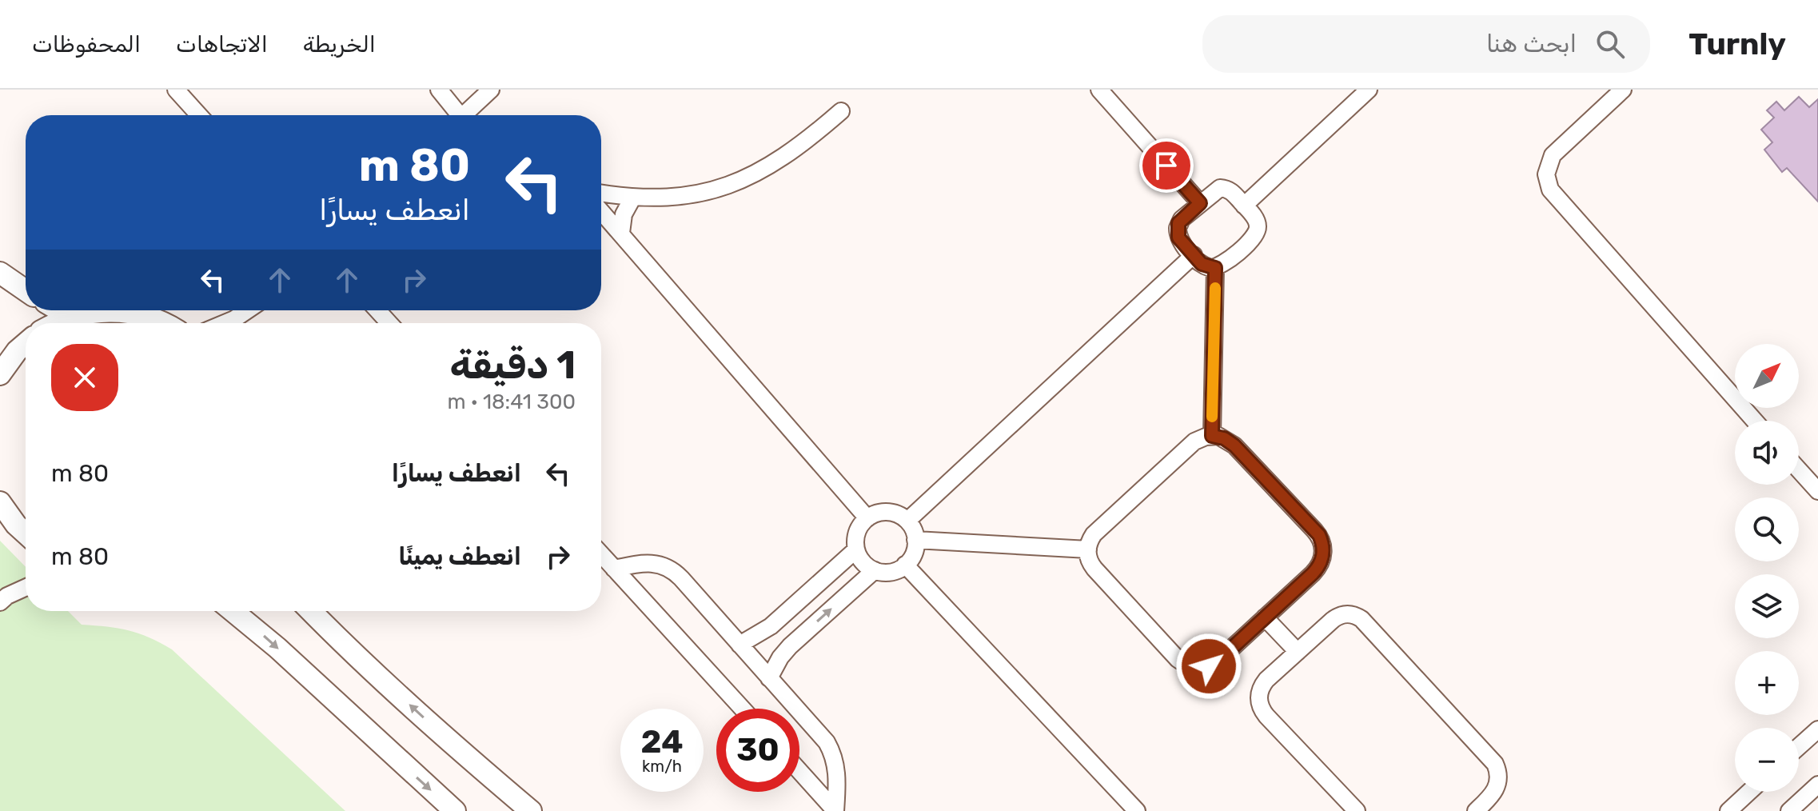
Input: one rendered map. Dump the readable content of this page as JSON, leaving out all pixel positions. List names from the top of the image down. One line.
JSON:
{"north":"top right","page":{"header":"Turnly","search":"ابحث هنا","nav":["الخريطة","الاتجاهات","المحفوظات"],"turn":["80 m","انعطف يسارًا"],"heading":["1 دقيقة","300 m · 18:41"],"map_buttons":["+","−"],"list":[{"name":"انعطف يسارًا","value":"80 m"},{"name":"انعطف يمينًا","value":"80 m"}],"speed":"24 km/h","limit":"30"}}
